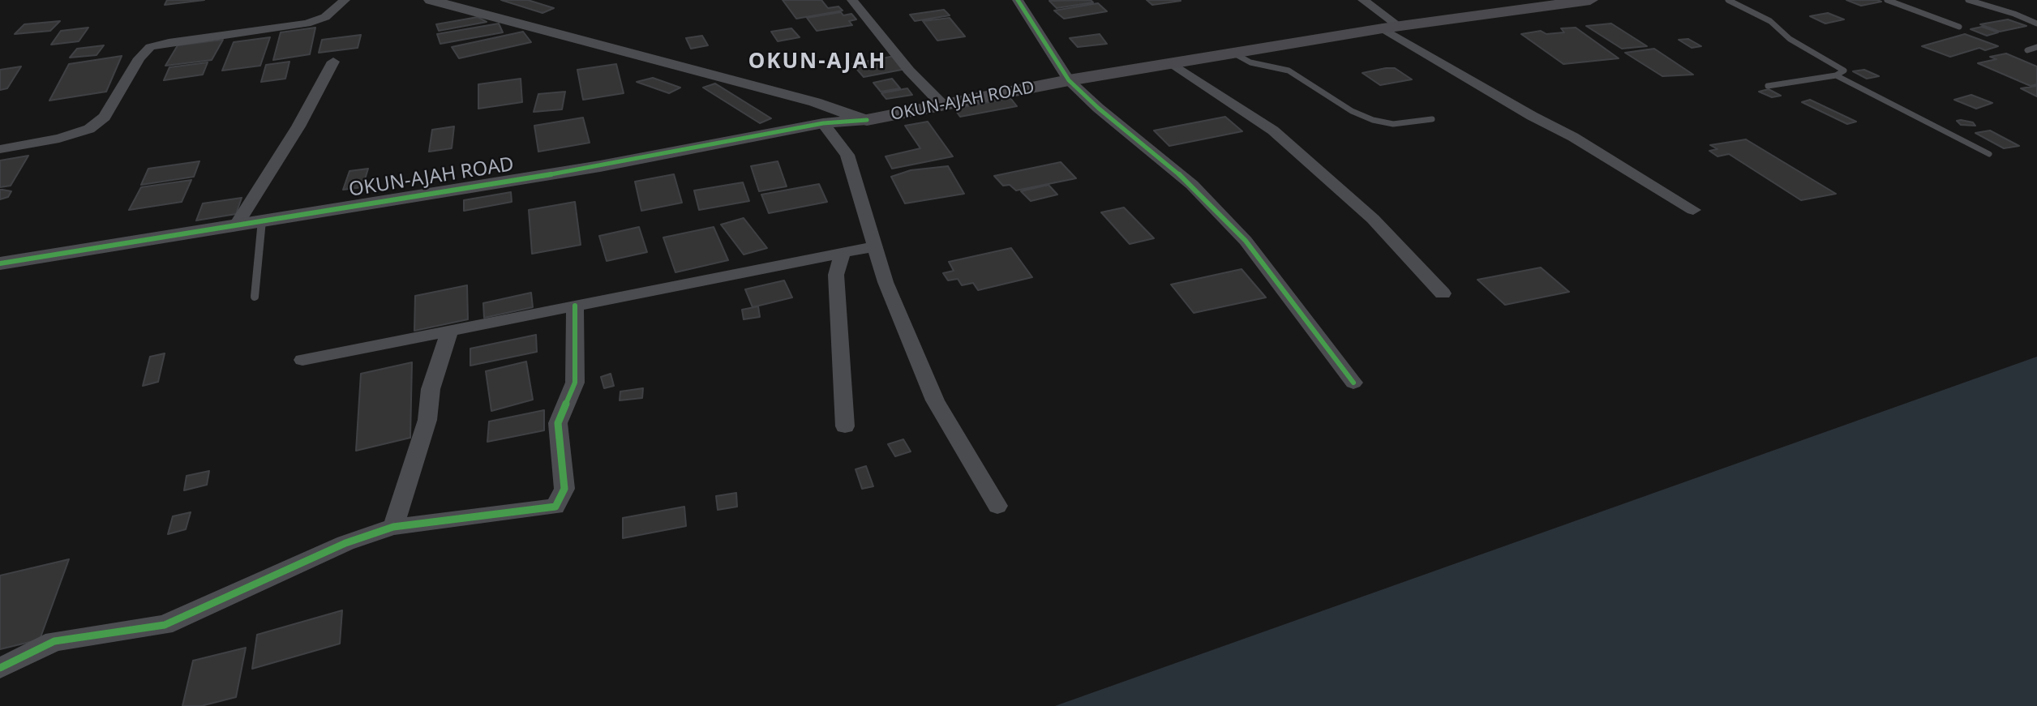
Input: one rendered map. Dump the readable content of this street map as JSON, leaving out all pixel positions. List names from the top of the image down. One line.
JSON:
{"streets":{"main road":["OKUN-AJAH ROAD"]},"districts":["OKUN-AJAH"]}
